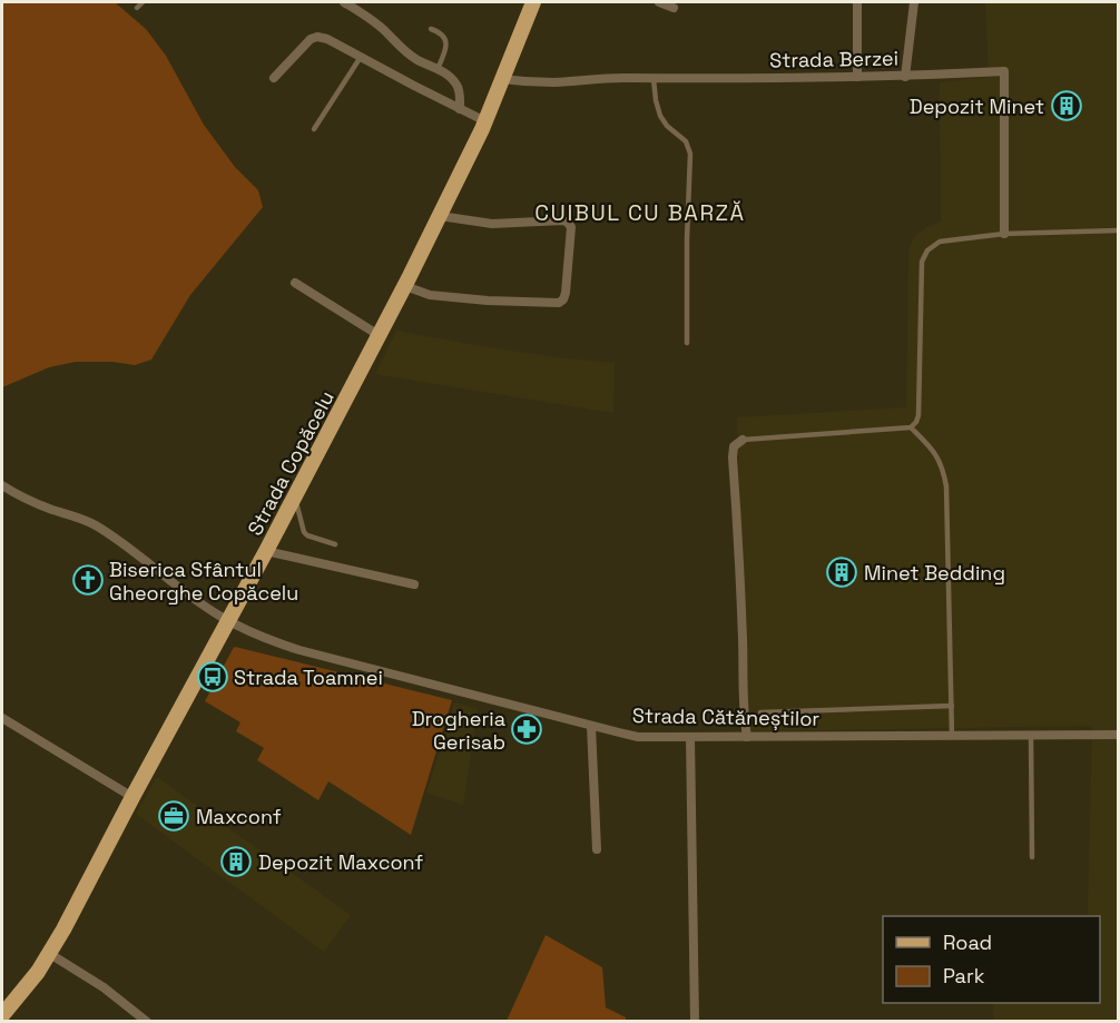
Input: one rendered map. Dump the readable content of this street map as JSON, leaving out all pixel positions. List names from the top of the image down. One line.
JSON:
{"streets":{"main road":["Strada Copăcelu"],"street":["Strada Berzei","Strada Cătăneștilor"]},"crossings":[["Strada Berzei","Strada Copăcelu"],["Strada Copăcelu","Strada Cătăneștilor"]],"districts":["CUIBUL CU BARZĂ"],"places":{"building":["Depozit Minet","Minet Bedding","Depozit Maxconf"],"church":["Biserica Sfântul Gheorghe Copăcelu"],"bus stop":["Strada Toamnei"],"pharmacy":["Drogheria Gerisab"],"office":["Maxconf"]},"legend":["Road","Park"]}
